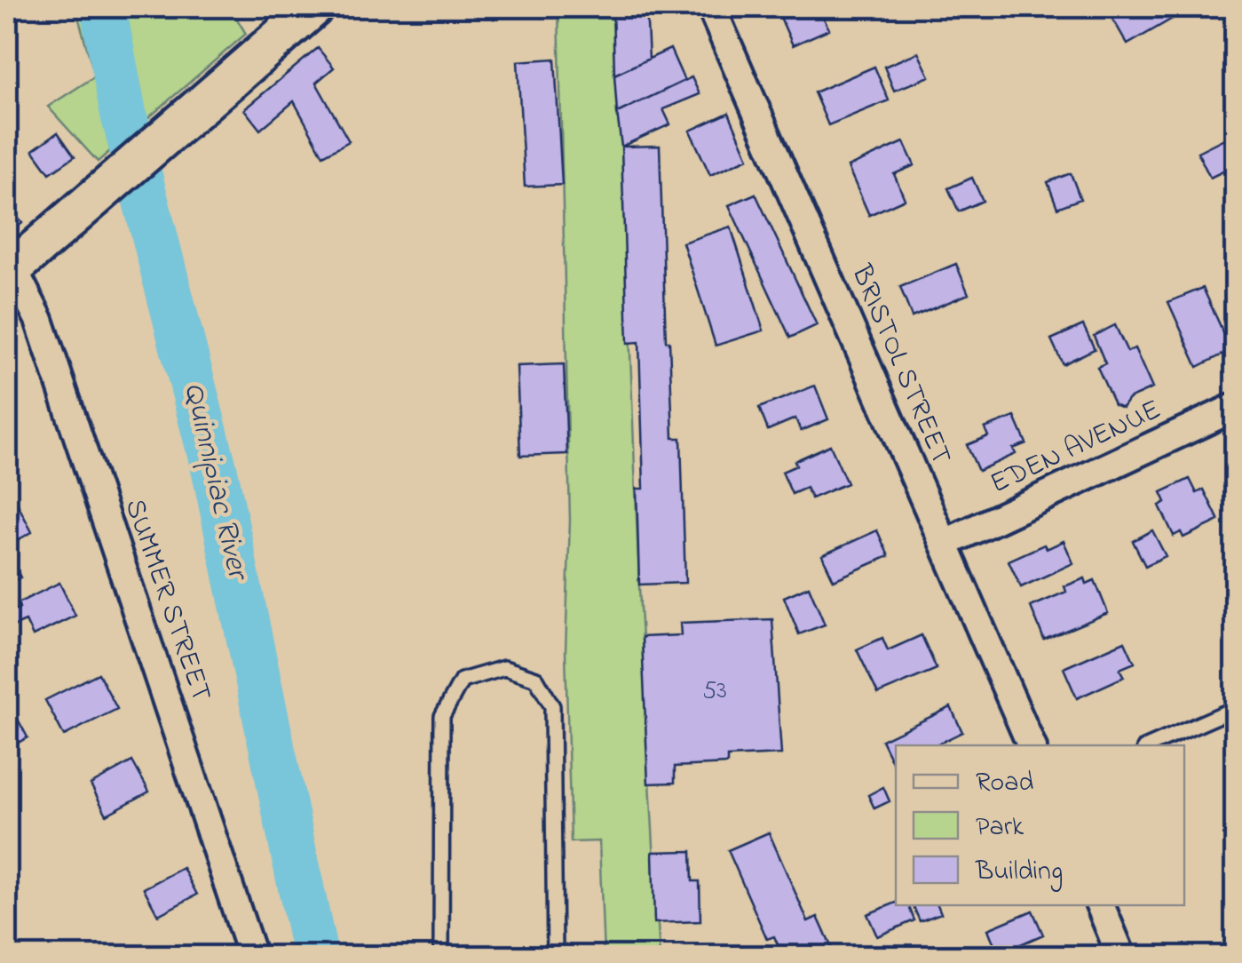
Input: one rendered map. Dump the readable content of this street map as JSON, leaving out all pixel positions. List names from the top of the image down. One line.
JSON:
{"streets":{"street":["BRISTOL STREET","EDEN AVENUE","SUMMER STREET"]},"crossings":[["BRISTOL STREET","EDEN AVENUE"]],"water":["Quinnipiac River"],"house_numbers":["53"],"legend":["Road","Park","Building"]}
